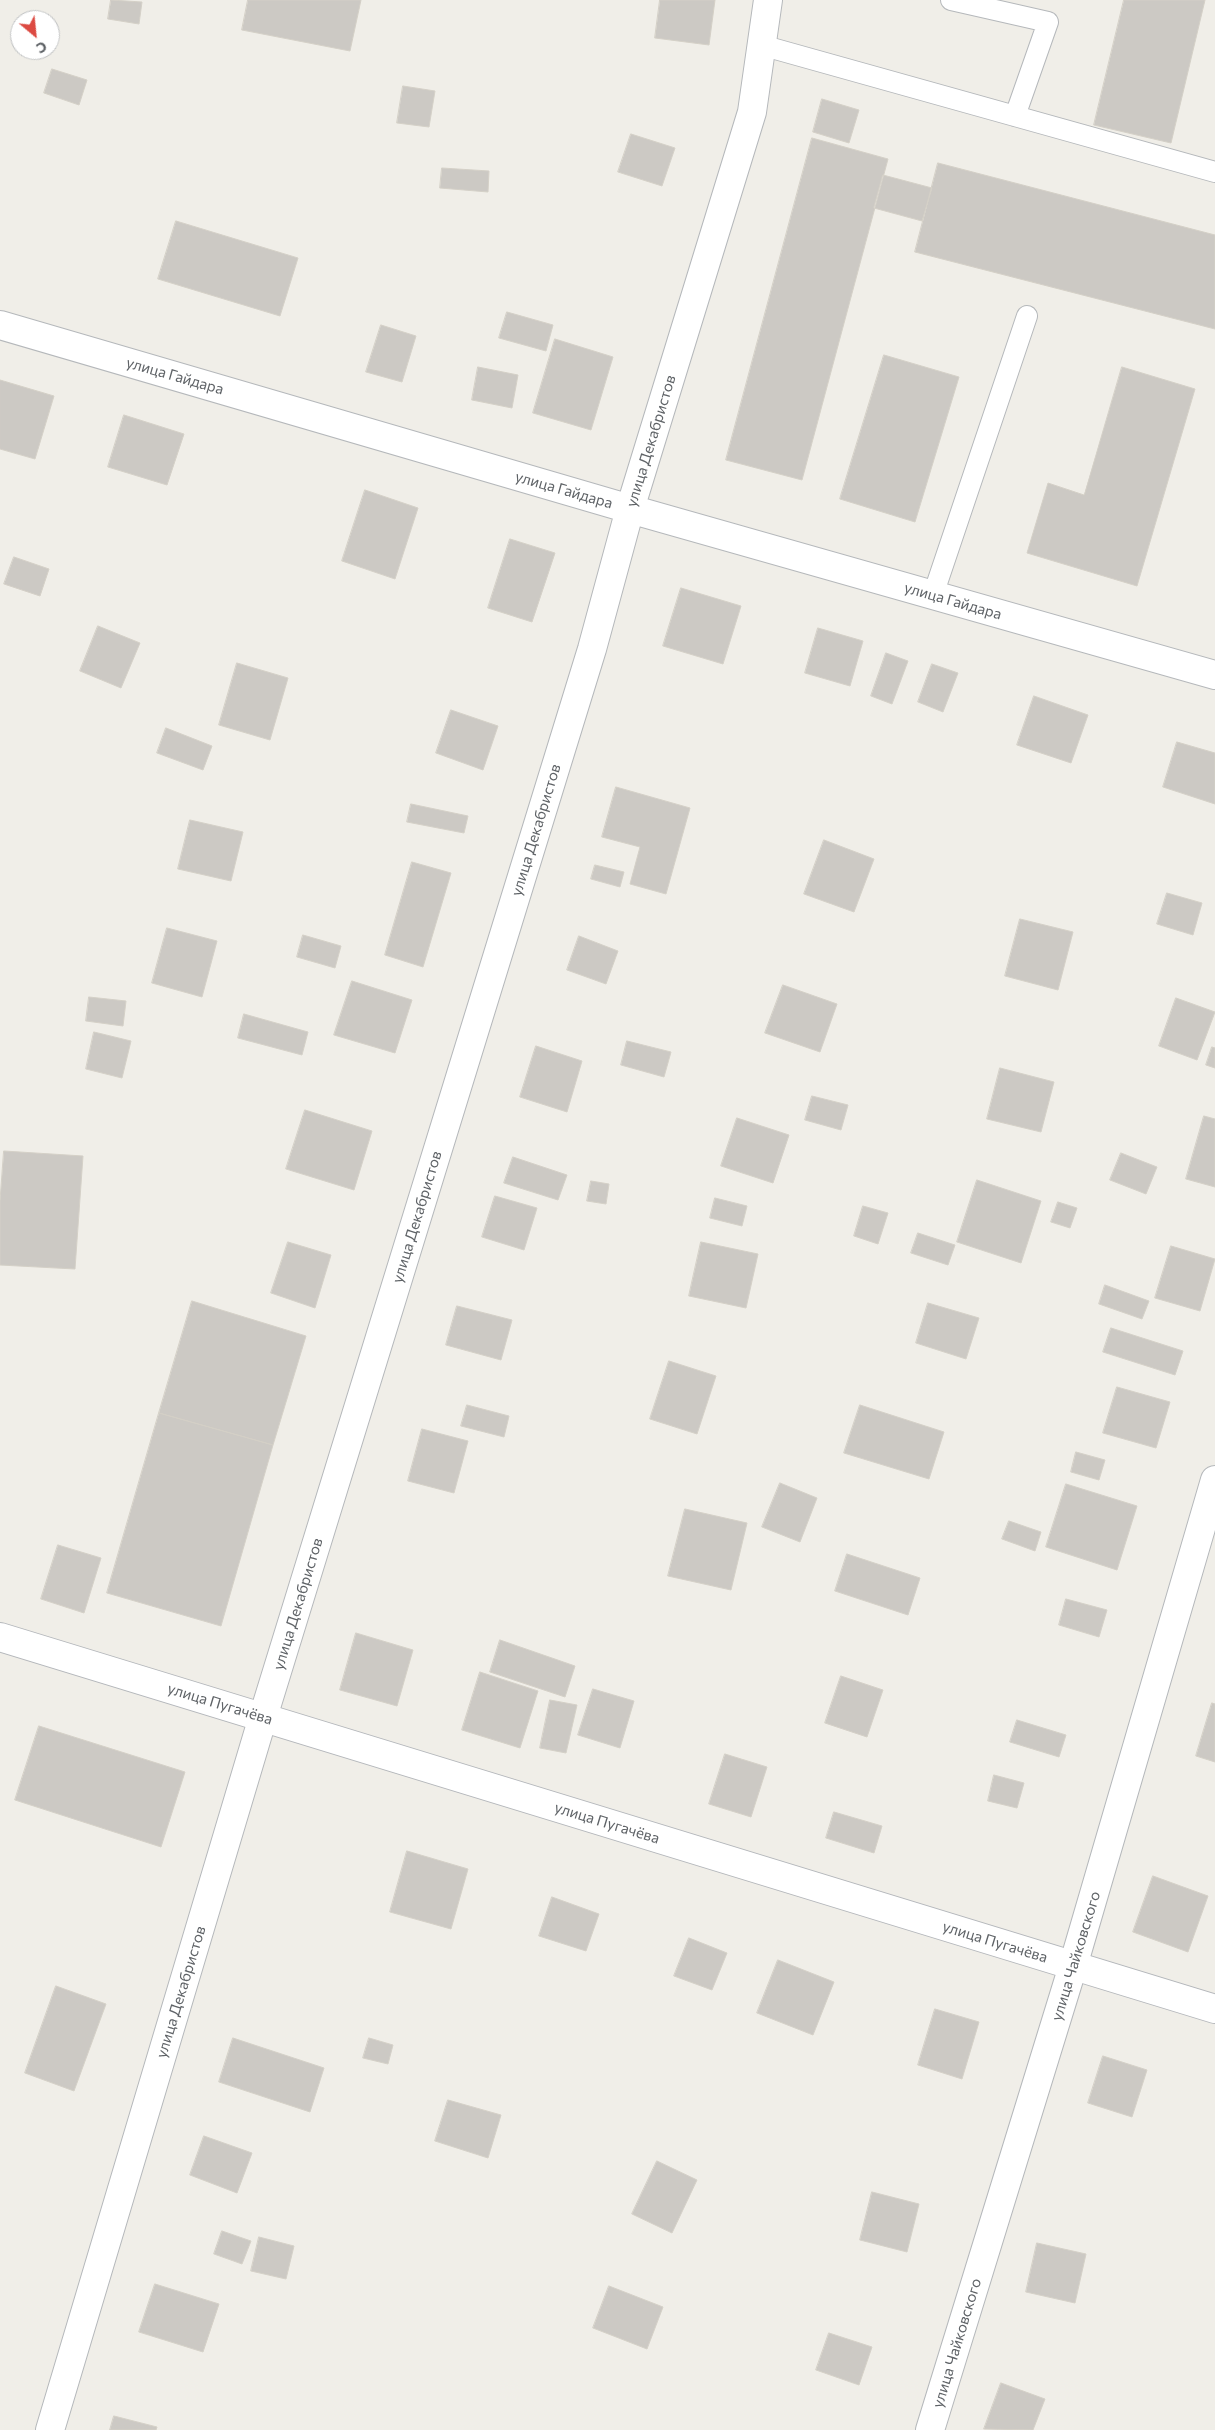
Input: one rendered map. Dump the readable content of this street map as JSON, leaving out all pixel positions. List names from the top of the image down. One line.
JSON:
{"streets":{"street":["улица Гайдара","улица Декабристов","улица Пугачёва","улица Чайковского"]},"crossings":[["улица Гайдара","улица Декабристов"],["улица Декабристов","улица Пугачёва"],["улица Пугачёва","улица Чайковского"]],"north":"bottom right"}
